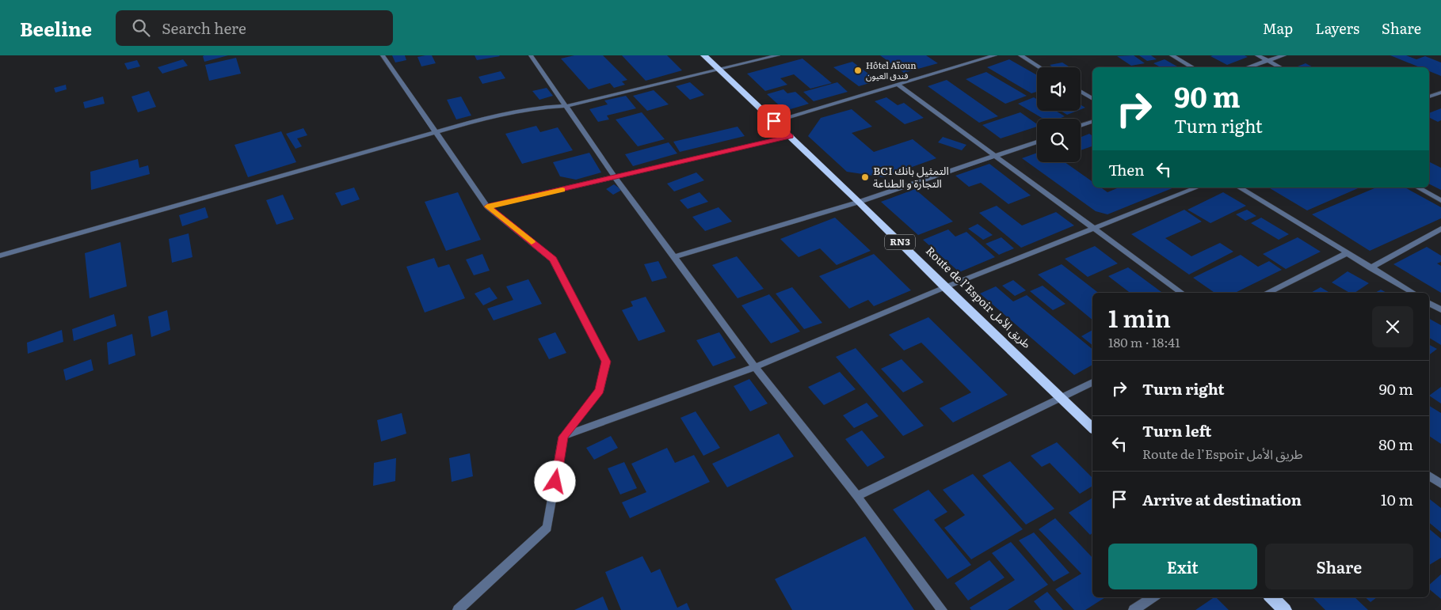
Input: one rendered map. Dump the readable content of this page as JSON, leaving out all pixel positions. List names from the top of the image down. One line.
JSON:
{"streets":{"highway":["RN3","Route de l’Espoir طريق الأمل"]},"places":["Hôtel Aïoun فندق العيون","BCI التمثيل بانك التجارة و الطناعة"],"page":{"header":"Beeline","search":"Search here","nav":["Map","Layers","Share"],"turn":["90 m","Turn right"],"then":"Then","heading":["1 min","180 m · 18:41"],"list":[{"name":"Turn right","value":"90 m"},{"name":"Turn left","note":"Route de l’Espoir طريق الأمل","value":"80 m"},{"name":"Arrive at destination","value":"10 m"}],"buttons":["Exit","Share"]}}
